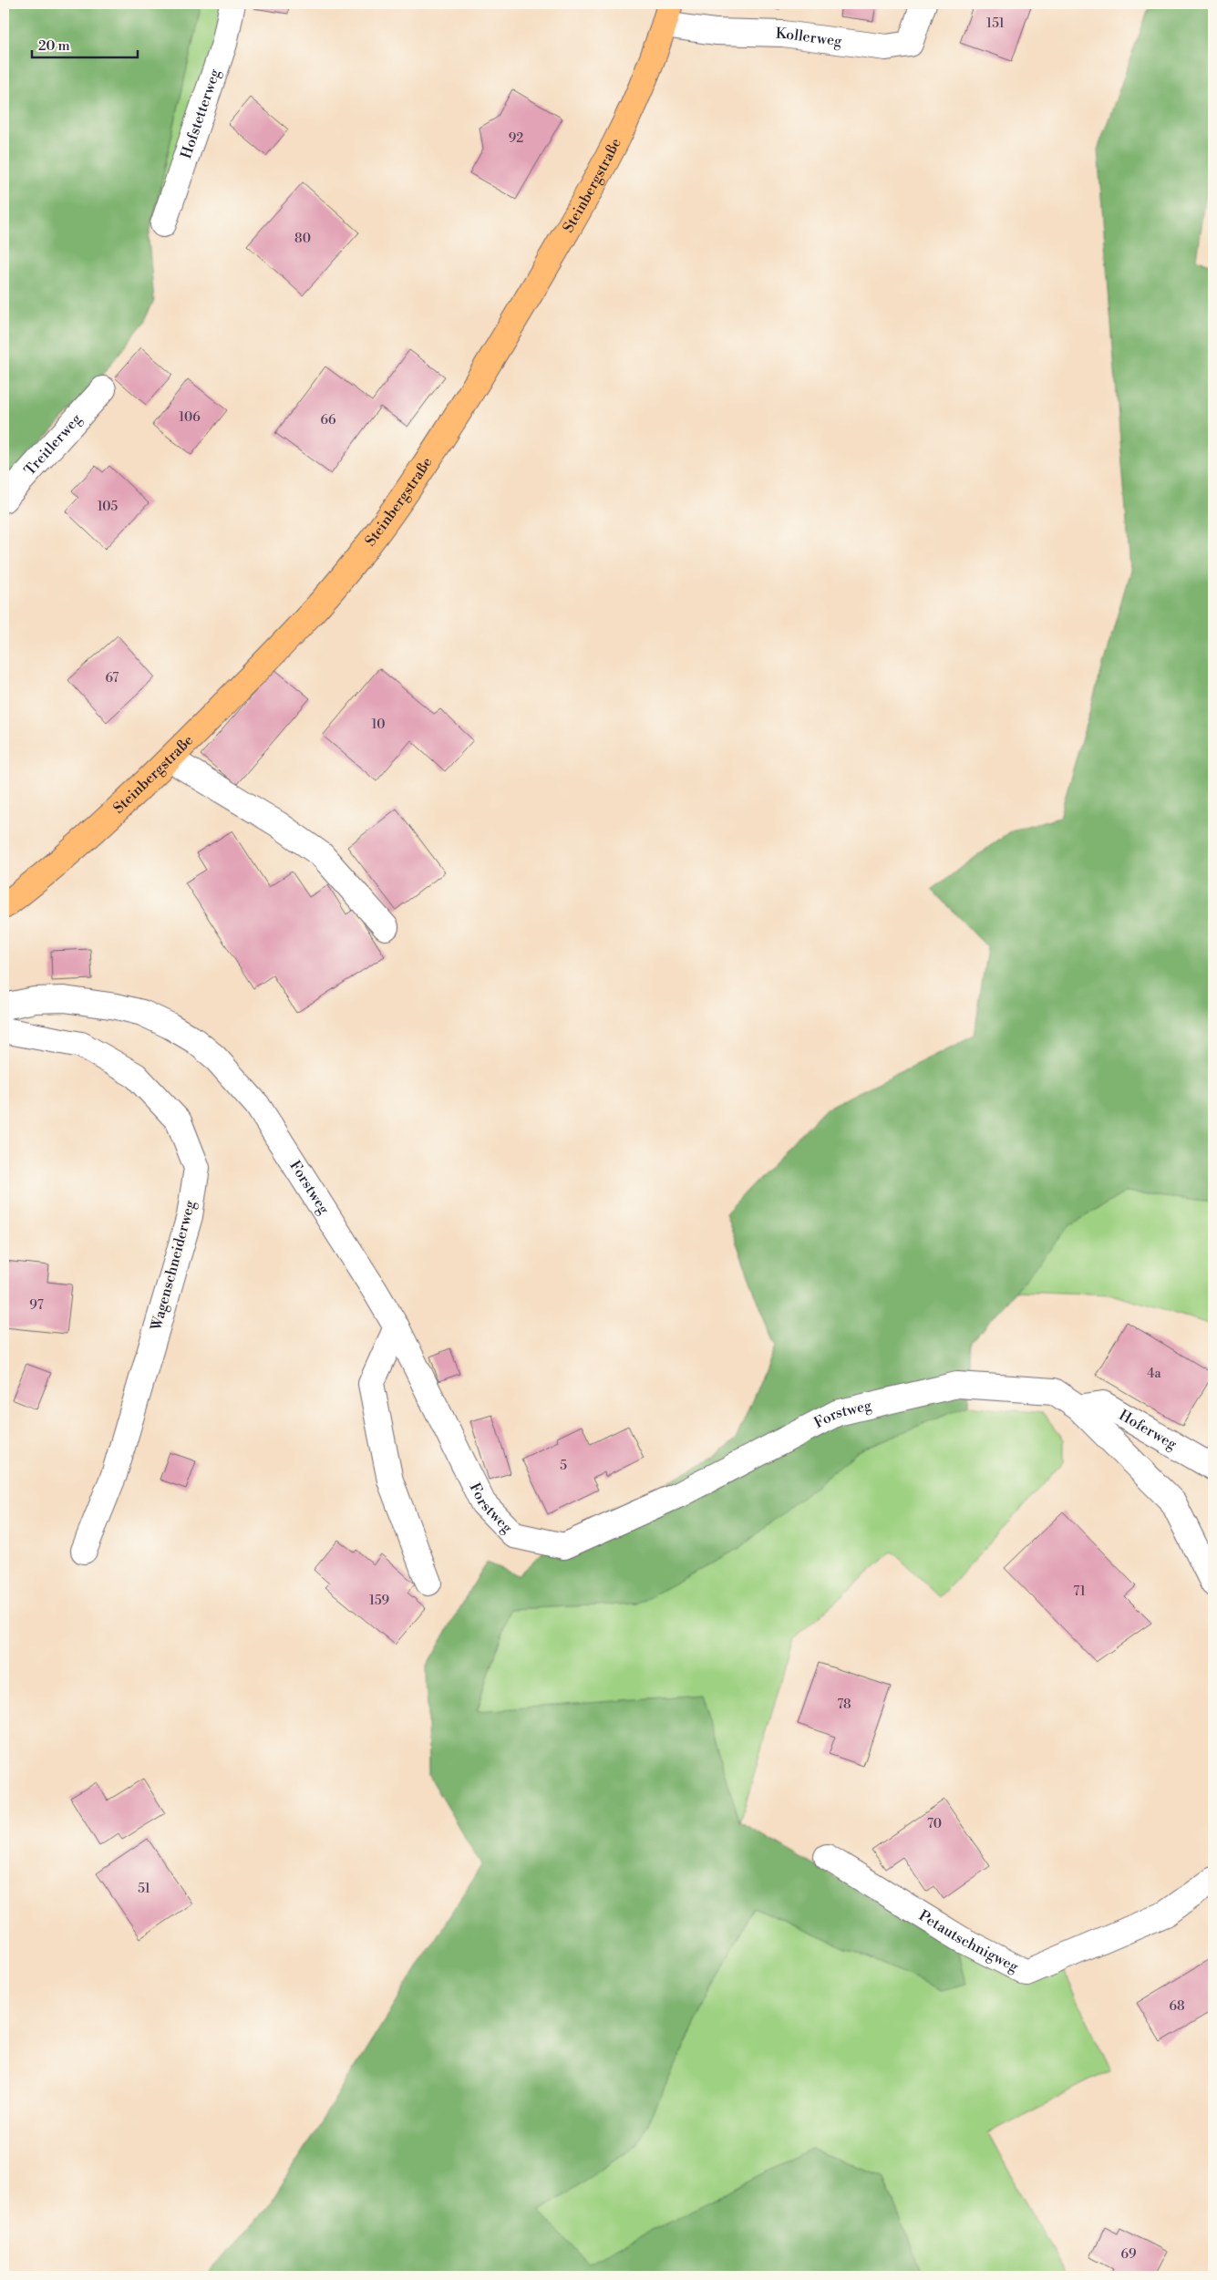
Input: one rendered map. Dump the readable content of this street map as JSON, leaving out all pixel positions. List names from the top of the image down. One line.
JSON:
{"streets":{"main road":["Steinbergstraße"],"street":["Kollerweg","Hofstetterweg","Treitlerweg","Forstweg","Wagenschneiderweg","Hoferweg","Petautschnigweg"]},"crossings":[["Kollerweg","Steinbergstraße"],["Forstweg","Hoferweg"]],"house_numbers":["151","92","80","106","66","105","67","10","97","4a","5","71","159","78","70","51","68","69"],"scale_bar":"20 m"}
